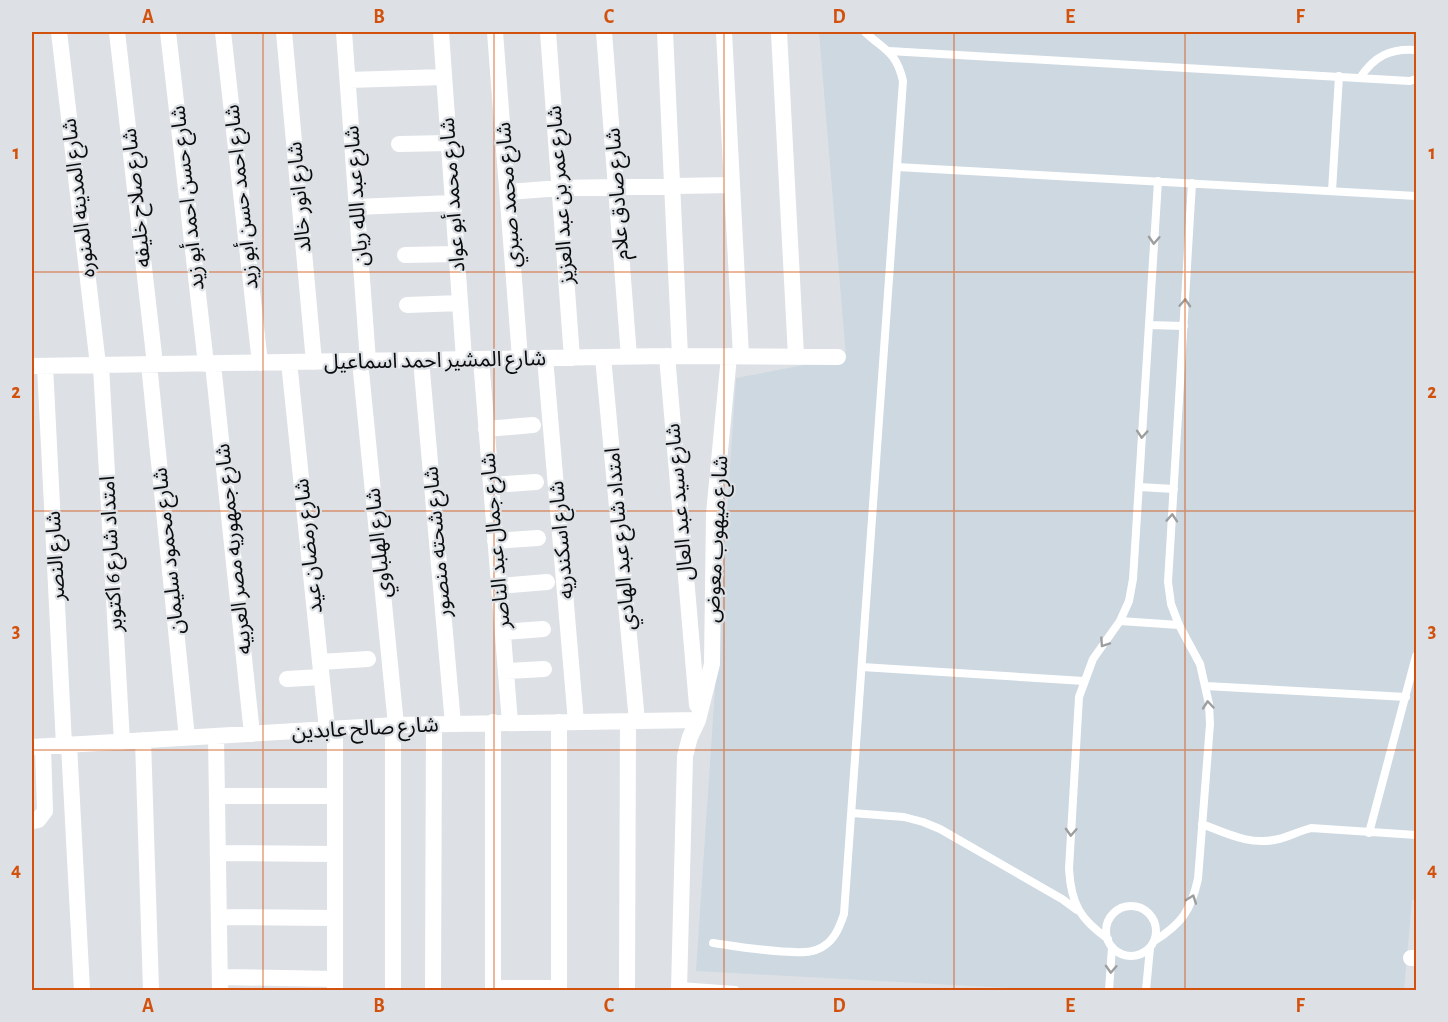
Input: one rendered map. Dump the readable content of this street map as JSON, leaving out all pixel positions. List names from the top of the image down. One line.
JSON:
{"streets":{"street":["شارع صادق علام","شارع محمد أبو عواد","شارع محمد صبري","شارع عمر بن عبد العزيز","شارع عبد الله ريان","شارع احمد حسن أبو زيد","شارع انور خالد","شارع المدينه المنوره","شارع صلاح خليفه","شارع حسن احمد أبو زيد","شارع المشير احمد اسماعيل","شارع سيد عبد العال","امتداد شارع عبد الهادي","شارع ميهوب معوض","شارع اسكندريه","شارع جمال عبد الناصر","شارع شحته منصور","شارع الهلباوي","شارع رمضان عيد","شارع جمهوريه مصر العربيه","شارع محمود سليمان","امتداد شارع 6 اكتوبر","شارع النصر","شارع صالح عابدين"]},"crossings":[["شارع صادق علام","شارع المشير احمد اسماعيل"],["شارع محمد أبو عواد","شارع المشير احمد اسماعيل"],["شارع محمد صبري","شارع المشير احمد اسماعيل"],["شارع عمر بن عبد العزيز","شارع المشير احمد اسماعيل"],["شارع عبد الله ريان","شارع المشير احمد اسماعيل"],["شارع عبد الله ريان","شارع الهلباوي"],["شارع احمد حسن أبو زيد","شارع المشير احمد اسماعيل"],["شارع انور خالد","شارع المشير احمد اسماعيل"],["شارع المدينه المنوره","شارع المشير احمد اسماعيل"],["شارع المدينه المنوره","امتداد شارع 6 اكتوبر"],["شارع صلاح خليفه","شارع المشير احمد اسماعيل"],["شارع صلاح خليفه","شارع محمود سليمان"],["شارع حسن احمد أبو زيد","شارع المشير احمد اسماعيل"],["شارع حسن احمد أبو زيد","شارع جمهوريه مصر العربيه"],["شارع المشير احمد اسماعيل","شارع سيد عبد العال"],["شارع المشير احمد اسماعيل","امتداد شارع عبد الهادي"],["شارع المشير احمد اسماعيل","شارع ميهوب معوض"],["شارع المشير احمد اسماعيل","شارع اسكندريه"],["شارع المشير احمد اسماعيل","شارع جمال عبد الناصر"],["شارع المشير احمد اسماعيل","شارع شحته منصور"],["شارع المشير احمد اسماعيل","شارع الهلباوي"],["شارع المشير احمد اسماعيل","شارع رمضان عيد"],["شارع المشير احمد اسماعيل","شارع جمهوريه مصر العربيه"],["شارع المشير احمد اسماعيل","شارع محمود سليمان"],["شارع المشير احمد اسماعيل","امتداد شارع 6 اكتوبر"],["شارع المشير احمد اسماعيل","شارع النصر"],["شارع سيد عبد العال","شارع ميهوب معوض"],["شارع سيد عبد العال","شارع صالح عابدين"],["امتداد شارع عبد الهادي","شارع صالح عابدين"],["شارع ميهوب معوض","شارع صالح عابدين"],["شارع اسكندريه","شارع صالح عابدين"],["شارع جمال عبد الناصر","شارع صالح عابدين"],["شارع شحته منصور","شارع صالح عابدين"],["شارع الهلباوي","شارع صالح عابدين"],["شارع رمضان عيد","شارع صالح عابدين"],["شارع جمهوريه مصر العربيه","شارع صالح عابدين"],["شارع محمود سليمان","شارع صالح عابدين"],["امتداد شارع 6 اكتوبر","شارع صالح عابدين"],["شارع النصر","شارع صالح عابدين"]],"grid":{"columns":["A","B","C","D","E","F"],"rows":["1","2","3","4"]}}
